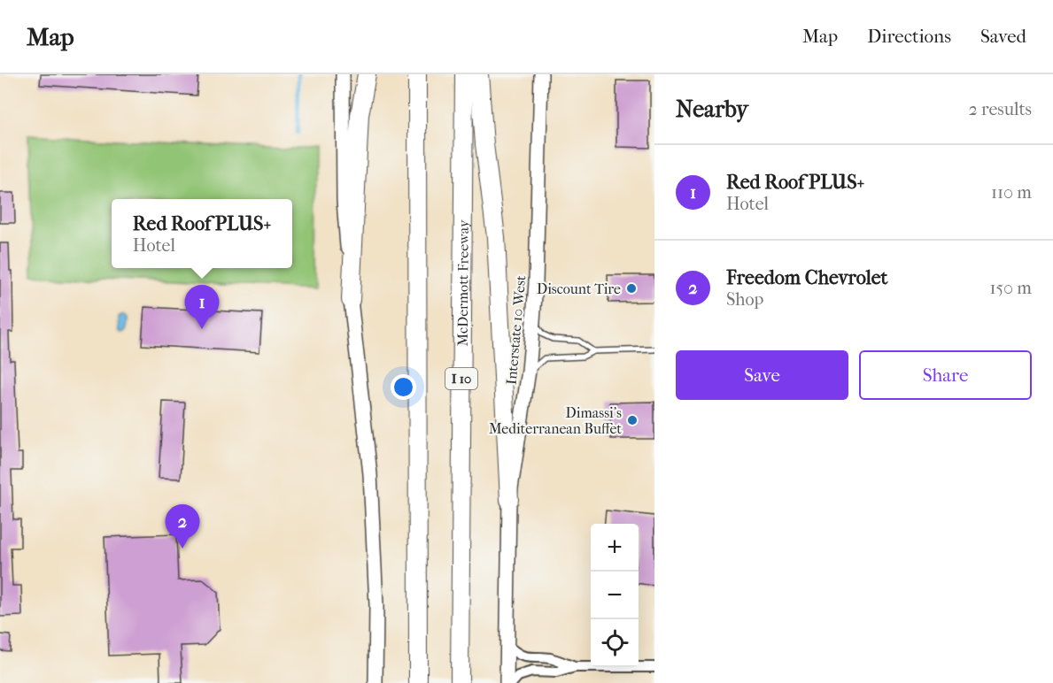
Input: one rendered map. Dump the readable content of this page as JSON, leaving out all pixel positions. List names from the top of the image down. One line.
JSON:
{"streets":{"highway":["McDermott Freeway","I 10"],"main road":["Interstate 10 West"]},"places":["Discount Tire","Dimassi's Mediterranean Buffet"],"page":{"header":"Map","nav":["Map","Directions","Saved"],"heading":["Nearby","2 results"],"list":[{"mark":"1","name":"Red Roof PLUS+","note":"Hotel","value":"110 m"},{"mark":"2","name":"Freedom Chevrolet","note":"Shop","value":"150 m"}],"popup":["Red Roof PLUS+","Hotel"],"pins":["1","2"],"buttons":["Save","Share"],"map_buttons":["+","−"]}}
